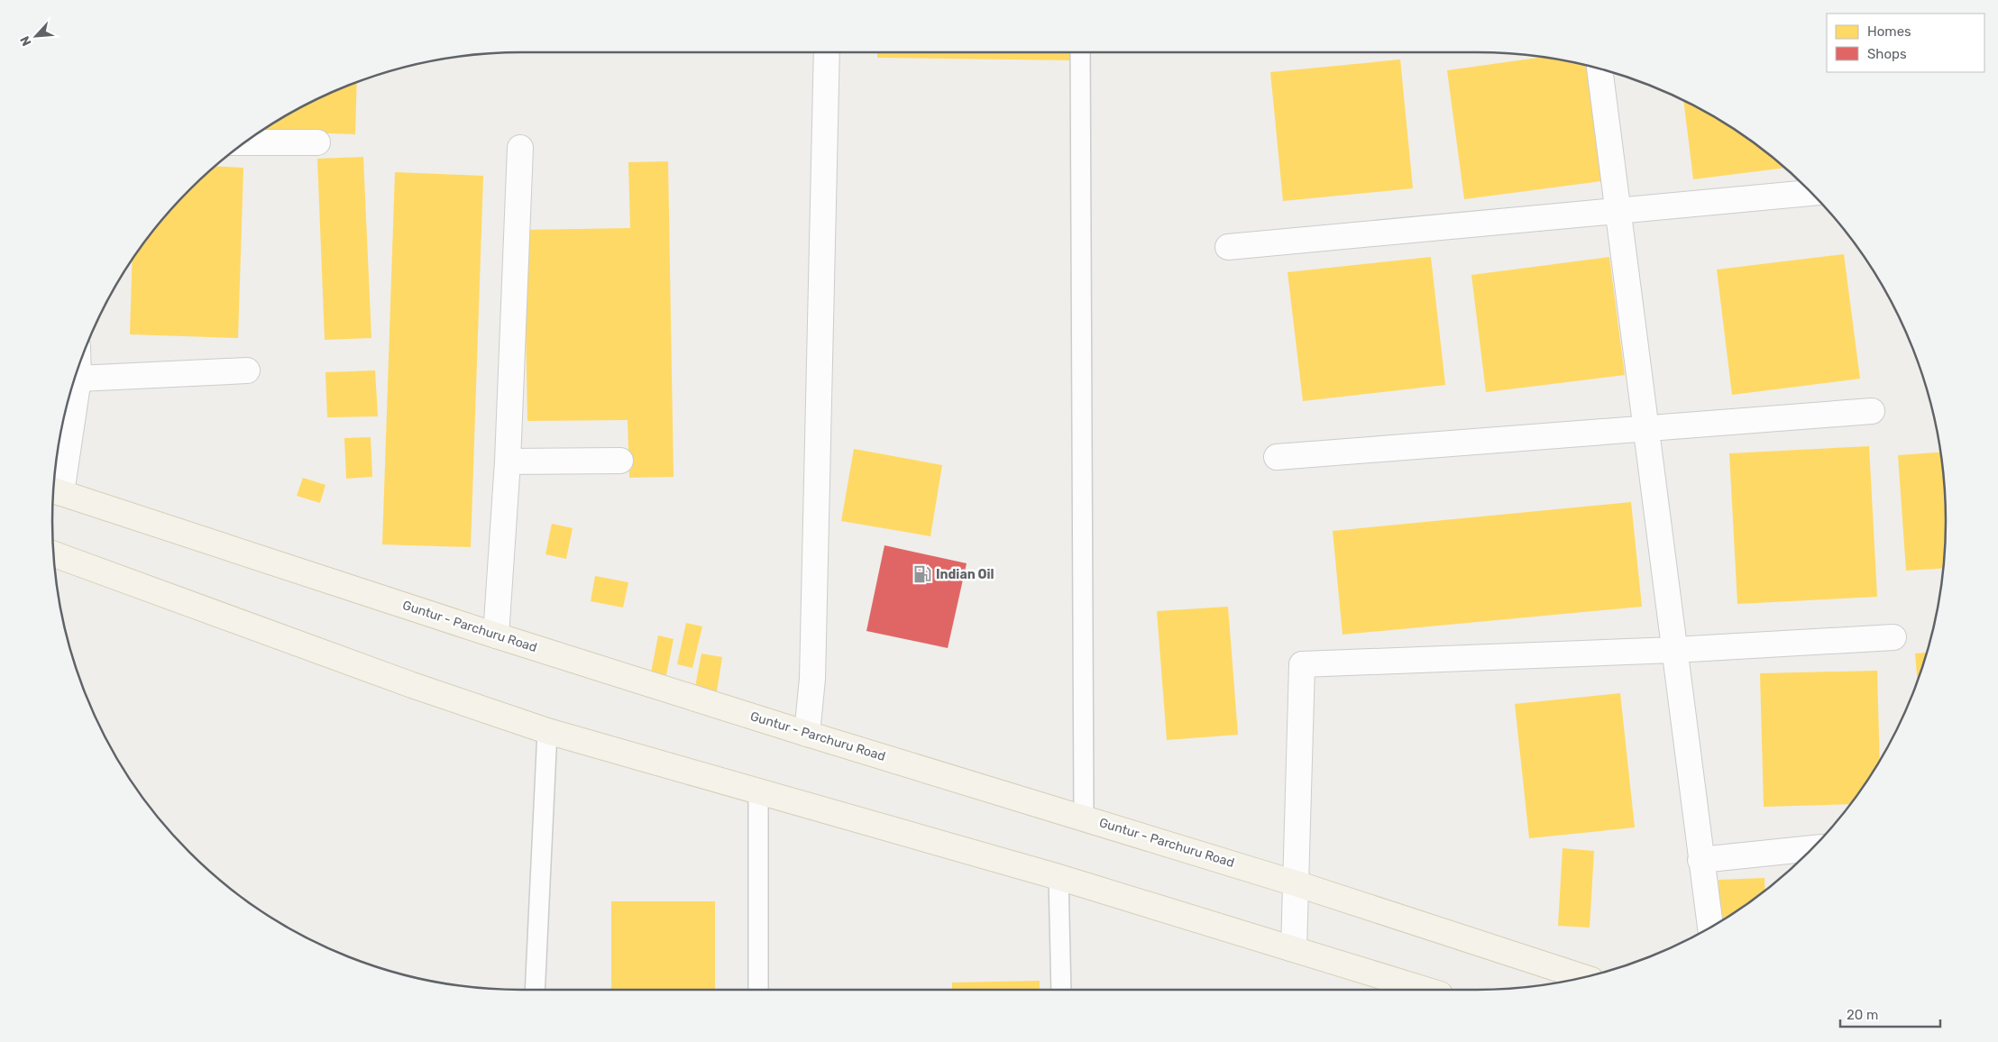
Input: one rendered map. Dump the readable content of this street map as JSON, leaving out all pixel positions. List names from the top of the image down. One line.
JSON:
{"streets":{"main road":["Guntur - Parchuru Road"]},"places":{"fuel station":["Indian Oil"]},"legend":["Homes","Shops"],"scale_bar":"20 m","north":"bottom left"}
